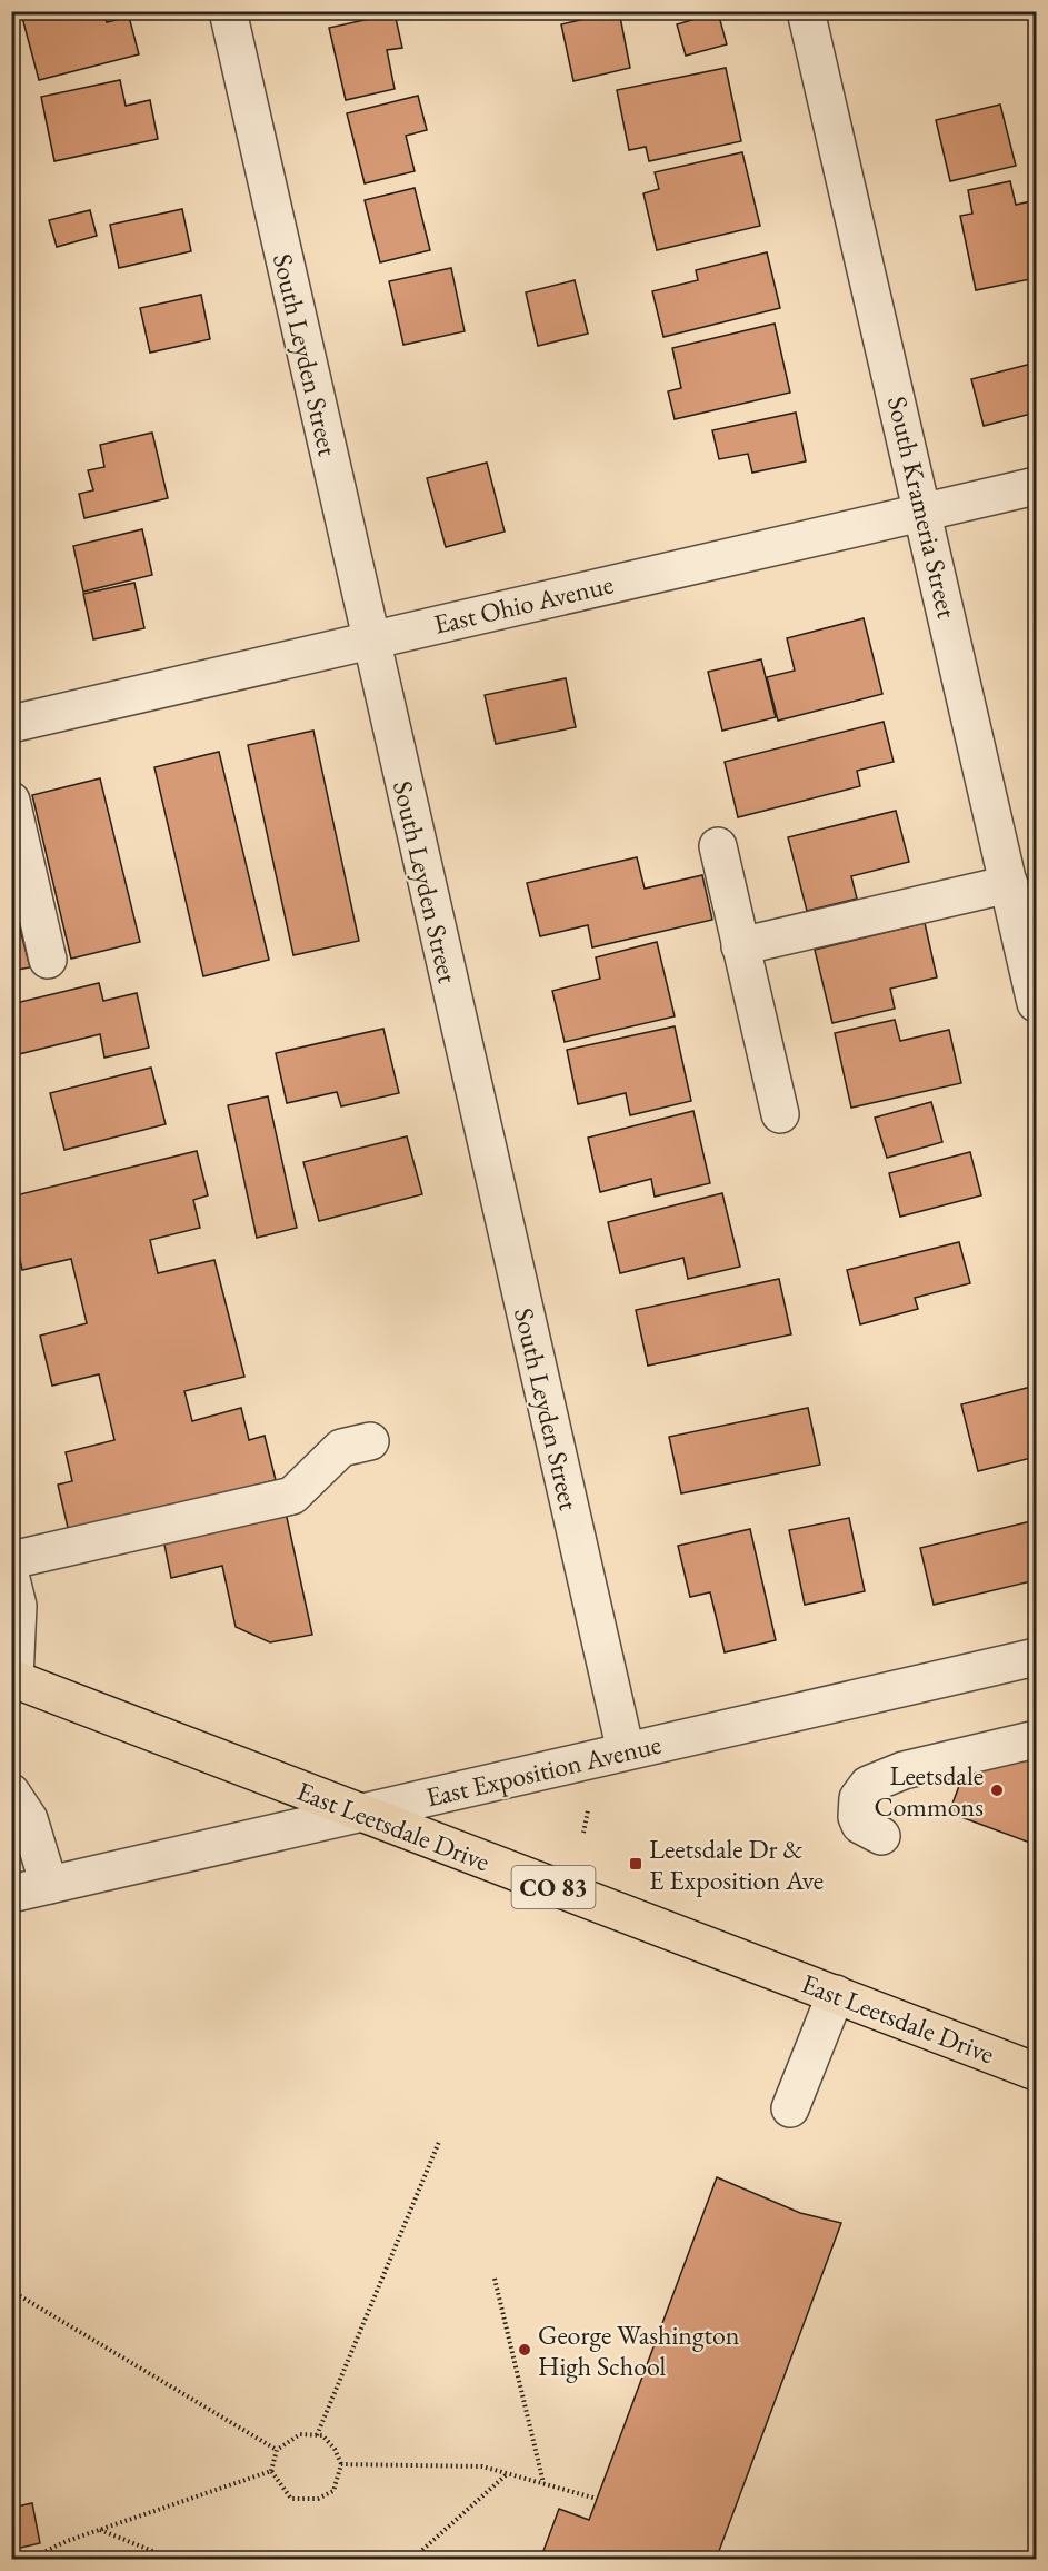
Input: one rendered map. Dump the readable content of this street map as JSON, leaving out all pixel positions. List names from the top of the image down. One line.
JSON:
{"streets":{"main road":["East Leetsdale Drive","CO 83"],"street":["South Leyden Street","South Krameria Street","East Ohio Avenue","East Exposition Avenue"]},"crossings":[["South Leyden Street","East Ohio Avenue"],["South Leyden Street","East Exposition Avenue"],["South Krameria Street","East Ohio Avenue"],["East Exposition Avenue","East Leetsdale Drive"]],"places":{"other":["Leetsdale Commons","George Washington High School"],"transit":["Leetsdale Dr & E Exposition Ave"]}}
